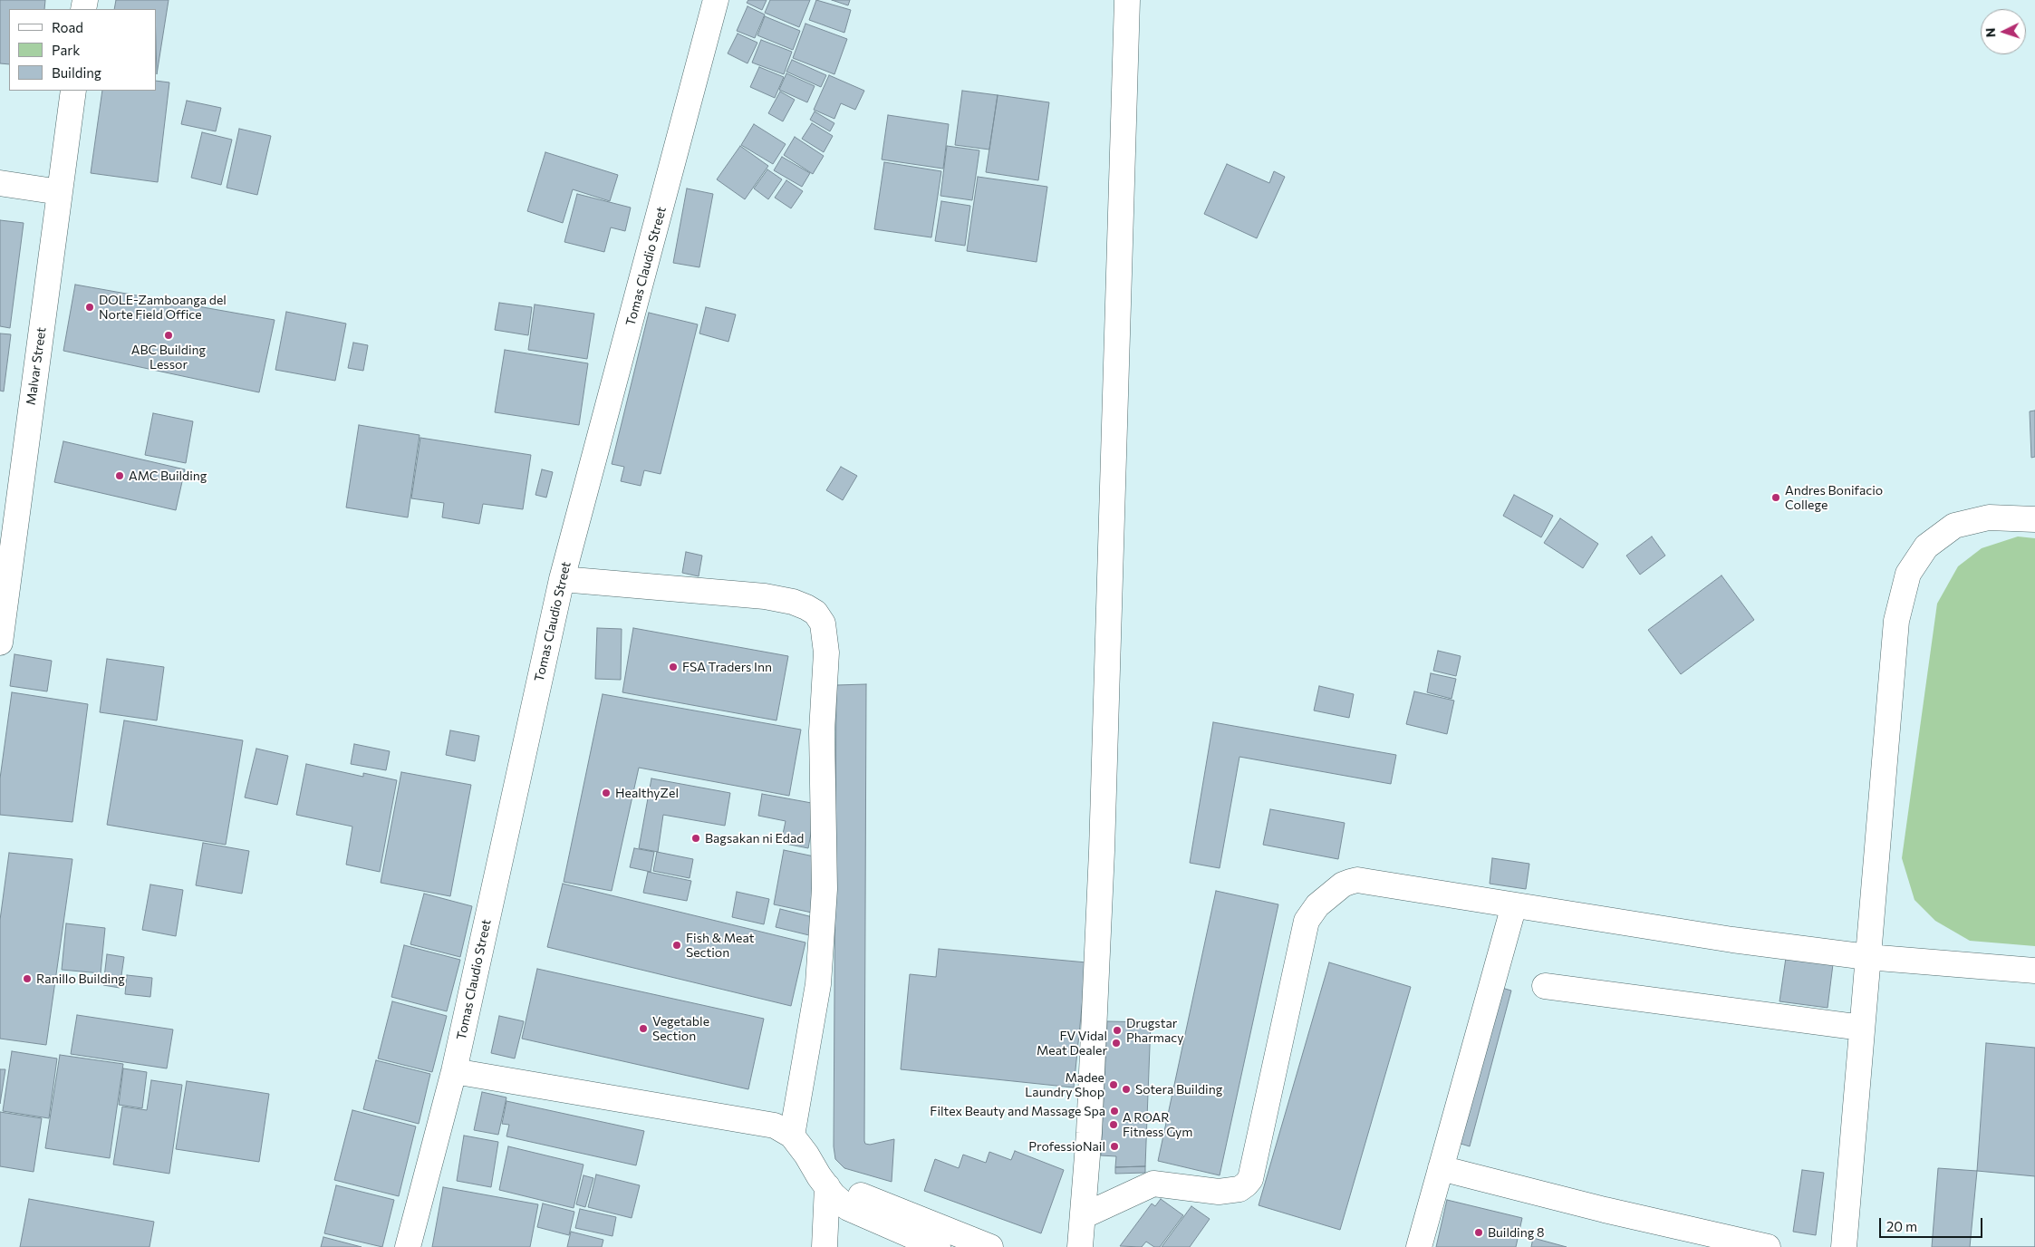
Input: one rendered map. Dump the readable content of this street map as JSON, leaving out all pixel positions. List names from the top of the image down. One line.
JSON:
{"streets":{"street":["Tomas Claudio Street","Malvar Street"]},"places":["DOLE-Zamboanga del Norte Field Office","ABC Building Lessor","AMC Building","Andres Bonifacio College","FSA Traders Inn","HealthyZel","Bagsakan ni Edad","Fish & Meat Section","Ranillo Building","Vegetable Section","Drugstar Pharmacy","FV Vidal Meat Dealer","Madee Laundry Shop","Sotera Building","Filtex Beauty and Massage Spa","A ROAR Fitness Gym","ProfessioNail","Building 8"],"legend":["Road","Park","Building"],"scale_bar":"20 m","north":"left"}
